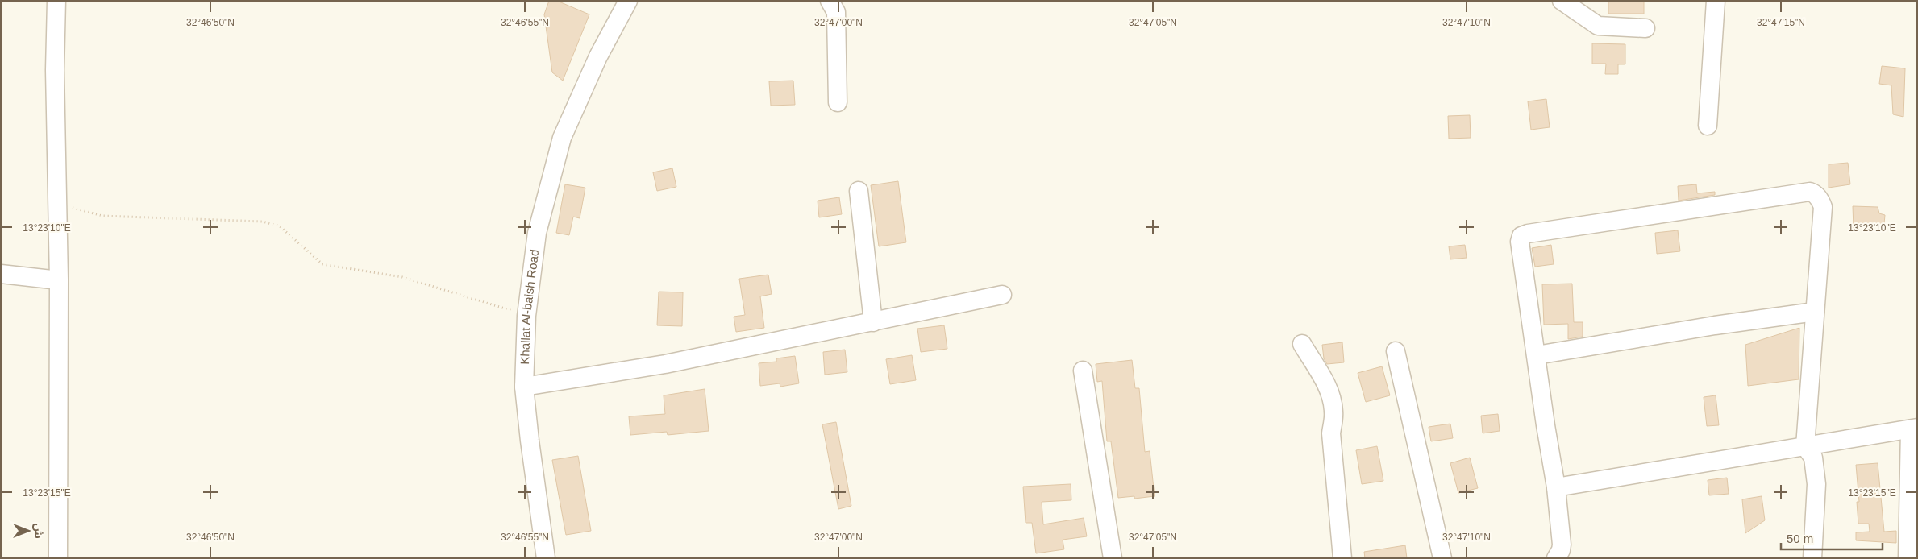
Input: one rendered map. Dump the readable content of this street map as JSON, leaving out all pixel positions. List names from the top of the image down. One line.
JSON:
{"streets":{"street":["Khallat Al-baish Road"]},"scale_bar":"50 m","north":"right","coordinates":["32°46'50\"N","32°46'55\"N","32°47'00\"N","32°47'05\"N","32°47'10\"N","32°47'15\"N","13°23'10\"E","13°23'15\"E"]}
